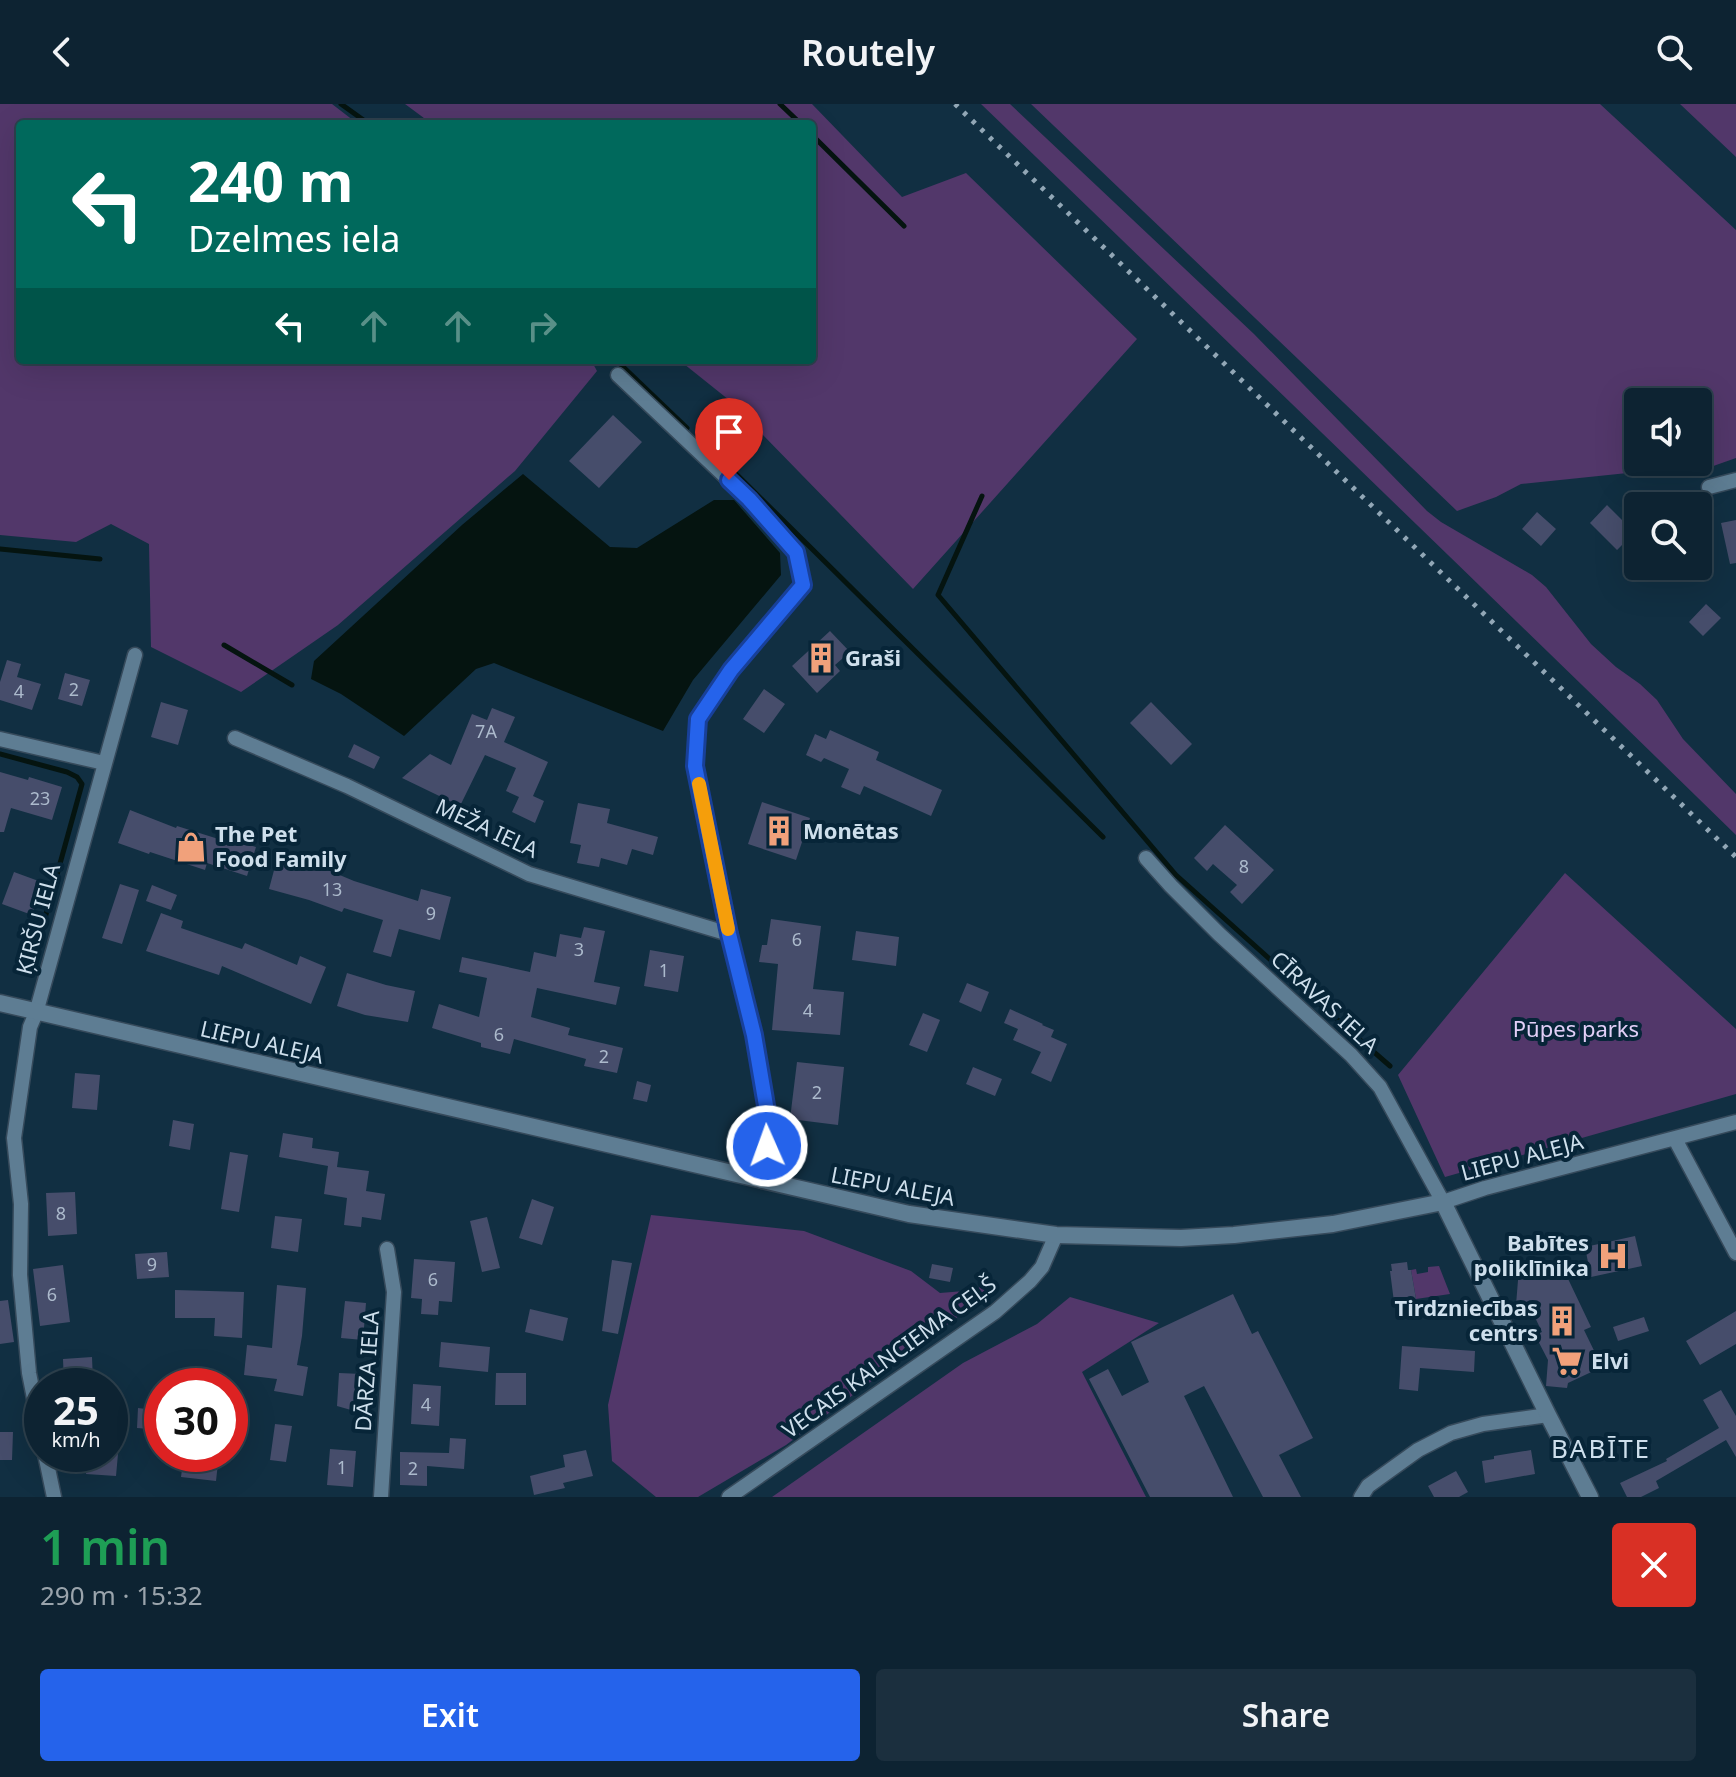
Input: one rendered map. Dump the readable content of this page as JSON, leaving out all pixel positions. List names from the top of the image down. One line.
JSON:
{"streets":{"street":["MEŽA IELA","ĶIRŠU IELA","CĪRAVAS IELA","LIEPU ALEJA","VECAIS KALNCIEMA CEĻŠ","DĀRZA IELA"]},"crossings":[["ĶIRŠU IELA","LIEPU ALEJA"],["CĪRAVAS IELA","LIEPU ALEJA"],["LIEPU ALEJA","VECAIS KALNCIEMA CEĻŠ"]],"districts":["BABĪTE"],"parks":["Pūpes parks"],"places":{"building":["Graši","Monētas","Tirdzniecības centrs"],"shop":["The Pet Food Family"],"hospital":["Babītes poliklīnika"],"supermarket":["Elvi"]},"house_numbers":["2","4","7A","23","8","13","9","6","3","1","4","6","2","2","8","9","6","6","4","1","2"],"page":{"header":"Routely","turn":["240 m","Dzelmes iela"],"speed":"25 km/h","limit":"30","heading":["1 min","290 m · 15:32"],"buttons":["Exit","Share"]}}
